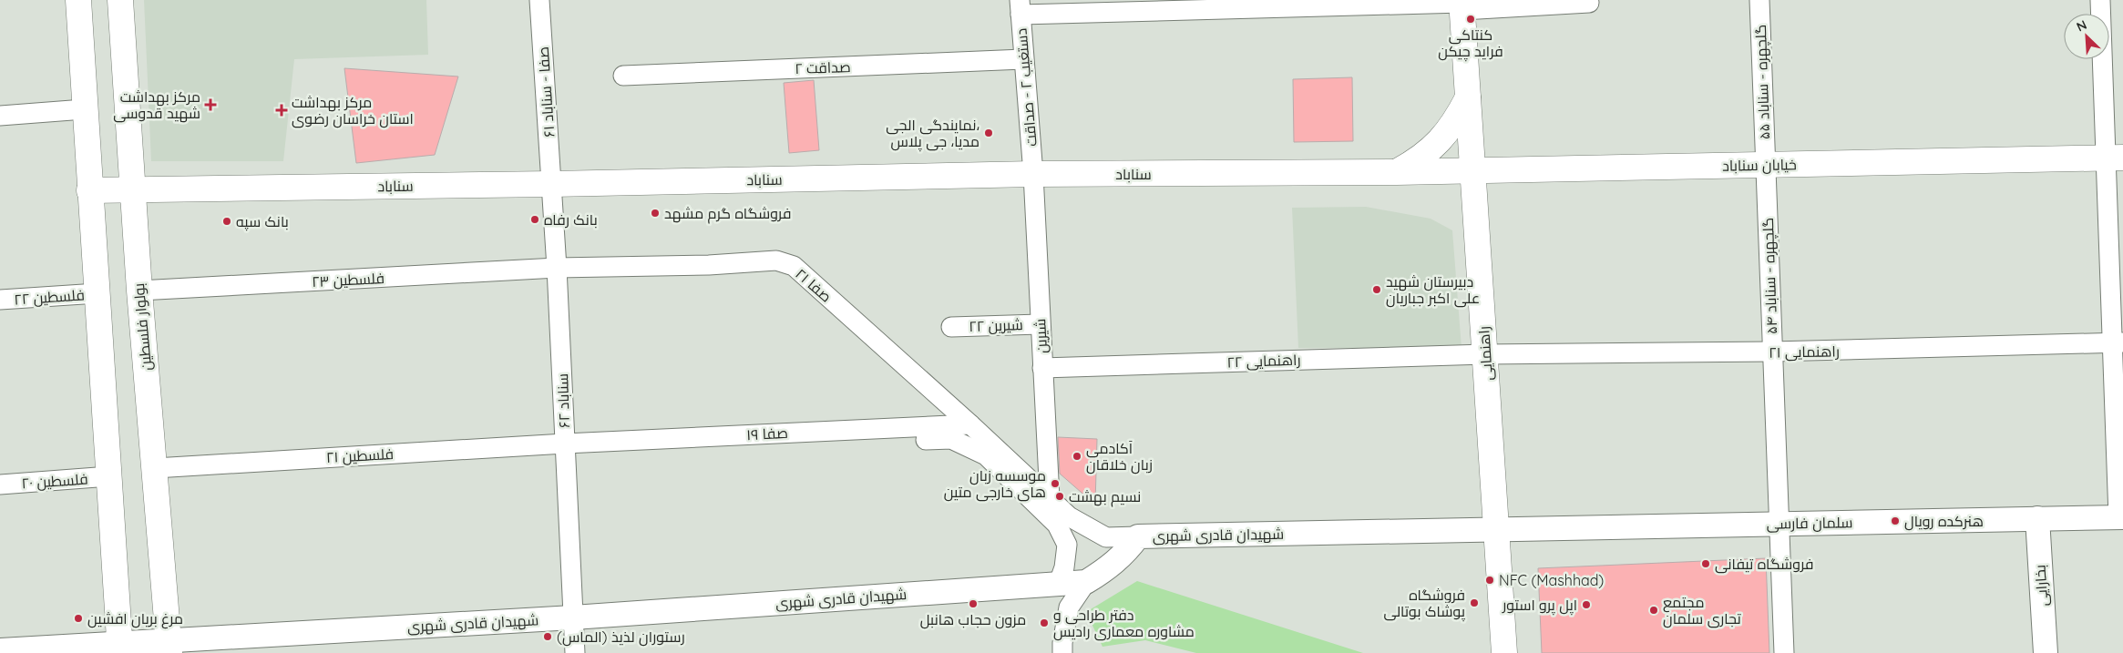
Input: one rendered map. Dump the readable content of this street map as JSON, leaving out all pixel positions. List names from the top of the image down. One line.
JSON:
{"streets":{"main road":["خیابان سناباد","سناباد","بولوار فلسطین","راهنمایی"],"street":["صداقت ۲","گلچهره - سناباد ۵۵","دستغیب ۲ - صداقت","صفا - سناباد ۶۱","گلچهره - سناباد ۵۴","فلسطین ۲۳","صفا ۲۱","فلسطین ۲۲","شیرین ۲۲","شیرین","راهنمایی ۲۱","راهنمایی ۲۲","سناباد ۶۲","صفا ۱۹","فلسطین ۲۱","فلسطین ۲۰","سلمان فارسی","شهیدان قادری شهری","بخارایی"]},"crossings":[["صداقت ۲","دستغیب ۲ - صداقت"],["گلچهره - سناباد ۵۵","خیابان سناباد"],["گلچهره - سناباد ۵۵","گلچهره - سناباد ۵۴"],["دستغیب ۲ - صداقت","سناباد"],["دستغیب ۲ - صداقت","شیرین"],["صفا - سناباد ۶۱","سناباد"],["صفا - سناباد ۶۱","سناباد ۶۲"],["خیابان سناباد","سناباد"],["خیابان سناباد","گلچهره - سناباد ۵۴"],["خیابان سناباد","راهنمایی"],["سناباد","بولوار فلسطین"],["سناباد","شیرین"],["سناباد","سناباد ۶۲"],["گلچهره - سناباد ۵۴","راهنمایی ۲۱"],["گلچهره - سناباد ۵۴","سلمان فارسی"],["فلسطین ۲۳","صفا ۲۱"],["فلسطین ۲۳","بولوار فلسطین"],["فلسطین ۲۳","سناباد ۶۲"],["صفا ۲۱","شیرین"],["صفا ۲۱","سناباد ۶۲"],["صفا ۲۱","صفا ۱۹"],["صفا ۲۱","شهیدان قادری شهری"],["شیرین ۲۲","شیرین"],["بولوار فلسطین","فلسطین ۲۱"],["بولوار فلسطین","شهیدان قادری شهری"],["شیرین","راهنمایی ۲۲"],["راهنمایی ۲۱","راهنمایی"],["راهنمایی ۲۱","راهنمایی ۲۲"],["راهنمایی","راهنمایی ۲۲"],["راهنمایی","سلمان فارسی"],["راهنمایی","شهیدان قادری شهری"],["سناباد ۶۲","صفا ۱۹"],["سناباد ۶۲","فلسطین ۲۱"],["سناباد ۶۲","شهیدان قادری شهری"],["صفا ۱۹","فلسطین ۲۱"],["سلمان فارسی","شهیدان قادری شهری"],["سلمان فارسی","بخارایی"]],"places":{"other":["کنتاکی فراید چیکن","نمایندگی الجی، مدیا، جی پلاس","فروشگاه گرم مشهد","بانک رفاه","بانک سپه","دبیرستان شهید علی اکبر جباریان","آکادمی زبان خلاقان","موسسه زبان های خارجی متین","نسیم بهشت","هنرکده رویال","فروشگاه تیفانی","NFC (Mashhad)","فروشگاه پوشاک بوتالی","مزون حجاب هانبل","اپل پرو استور","مجتمع تجاری سلمان","مرغ بریان افشین","دفتر طراحی و مشاوره معماری رادیس","رستوران لذیذ (الماس)"],"health":["مرکز بهداشت شهید قدوسی","مرکز بهداشت استان خراسان رضوی"]},"north":"top left"}
